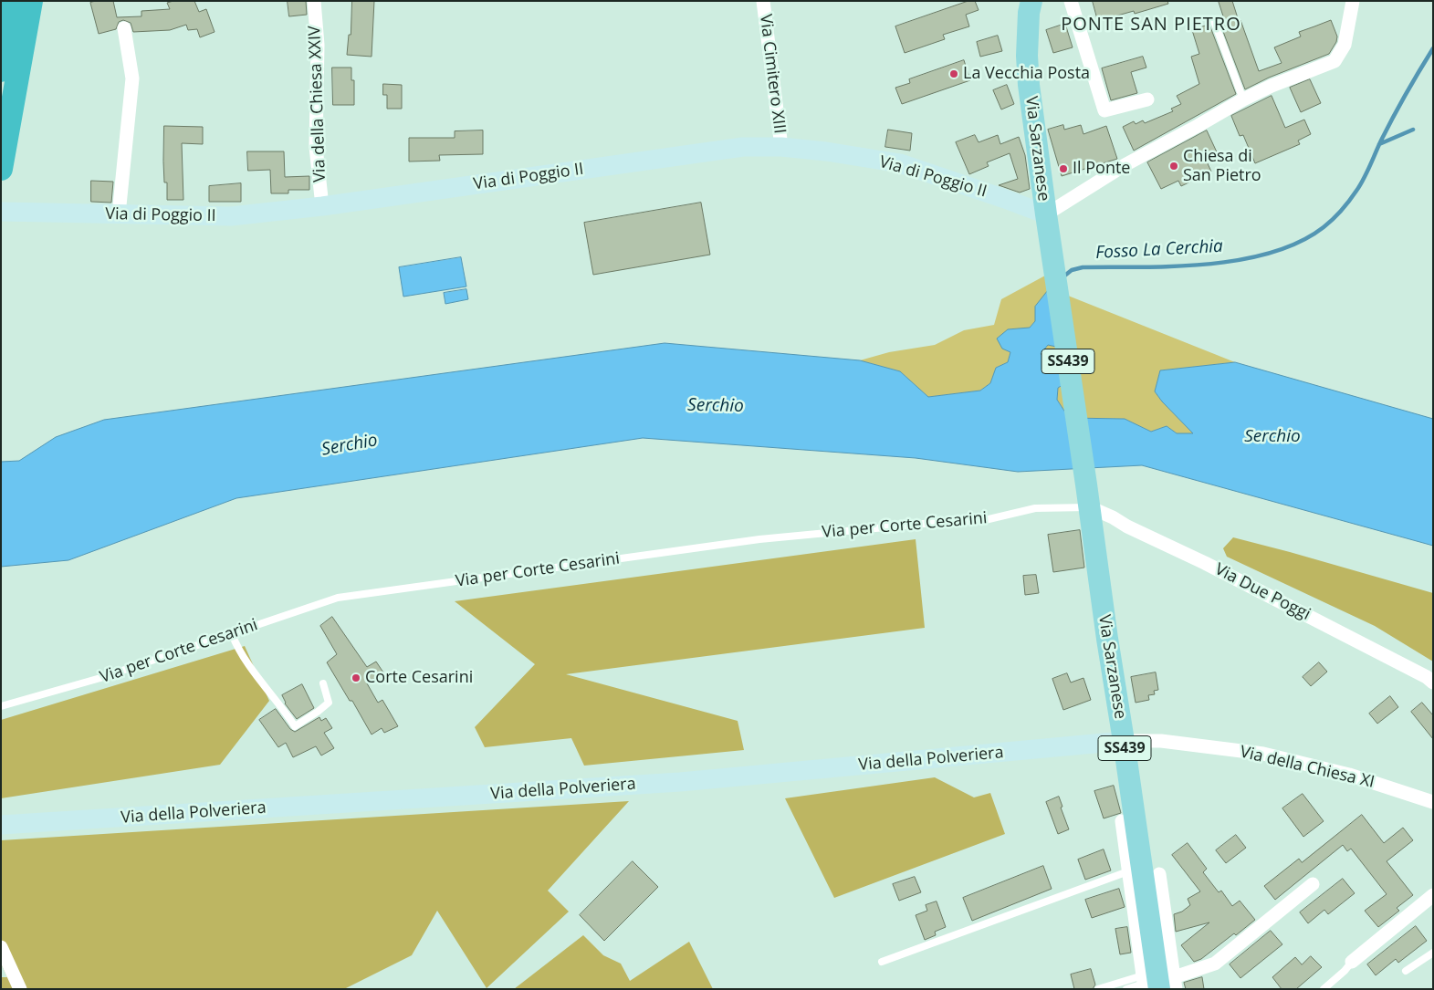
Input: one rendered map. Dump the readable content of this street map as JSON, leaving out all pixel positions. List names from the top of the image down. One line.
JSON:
{"streets":{"main road":["Via Sarzanese","SS439"],"street":["Via Cimitero XIII","Via della Chiesa XXIV","Via di Poggio II","Via Due Poggi","Via della Polveriera","Via della Chiesa XI"],"lane":["Via per Corte Cesarini"]},"crossings":[["Via Cimitero XIII","Via di Poggio II"],["Via della Chiesa XXIV","Via di Poggio II"],["Via Sarzanese","Via di Poggio II"],["Via Sarzanese","SS439"],["Via Sarzanese","Via per Corte Cesarini"],["Via Sarzanese","Via Due Poggi"],["Via Sarzanese","Via della Polveriera"],["Via Sarzanese","Via della Chiesa XI"],["Via di Poggio II","SS439"],["SS439","Via per Corte Cesarini"],["SS439","Via Due Poggi"],["Via per Corte Cesarini","Via Due Poggi"],["Via della Polveriera","Via della Chiesa XI"]],"districts":["PONTE SAN PIETRO"],"water":["Fosso La Cerchia","Serchio"],"places":["La Vecchia Posta","Chiesa di San Pietro","Il Ponte","Corte Cesarini"]}
